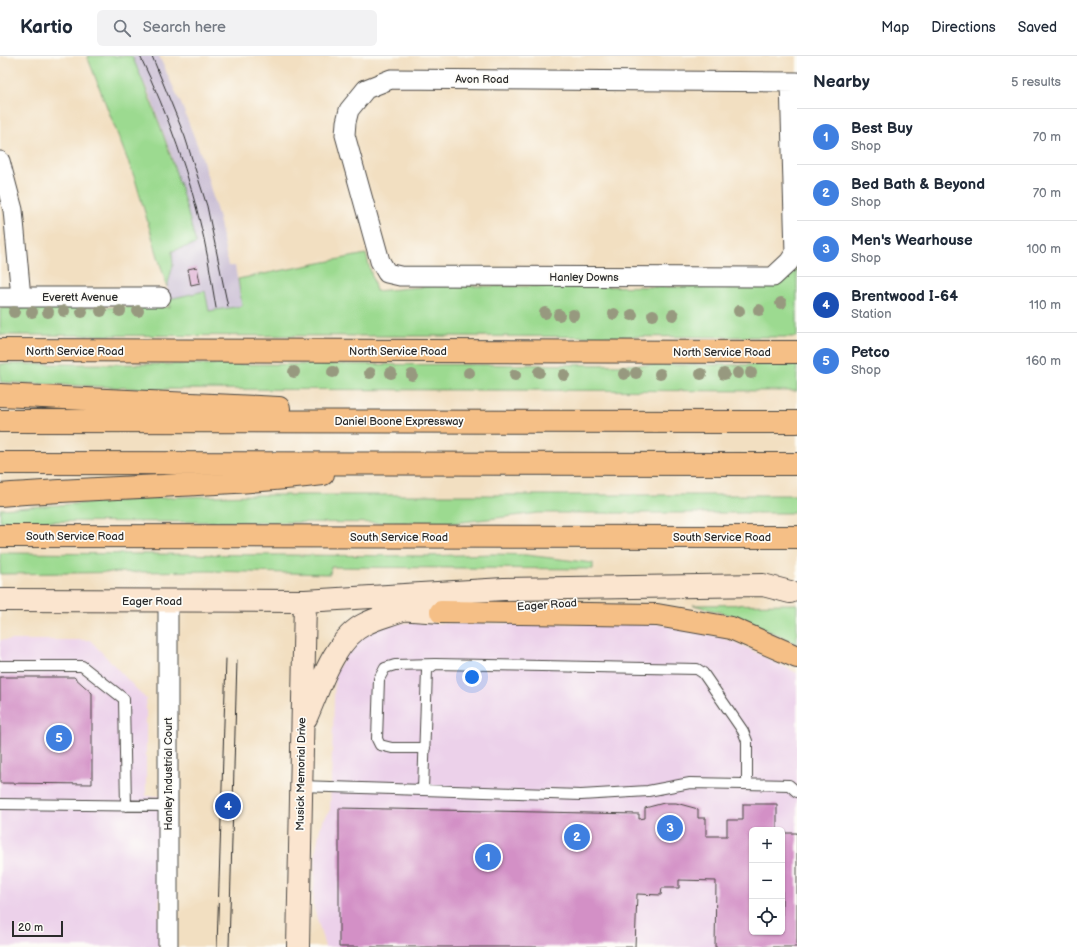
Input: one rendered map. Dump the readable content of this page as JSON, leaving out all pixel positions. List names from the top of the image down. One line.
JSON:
{"streets":{"main road":["North Service Road","Daniel Boone Expressway","South Service Road","Eager Road","Musick Memorial Drive"],"street":["Avon Road","Hanley Downs","Everett Avenue","Hanley Industrial Court"]},"crossings":[["Avon Road","Hanley Downs"],["Eager Road","Hanley Industrial Court"],["Eager Road","Musick Memorial Drive"]],"scale_bar":"20 m","page":{"header":"Kartio","search":"Search here","nav":["Map","Directions","Saved"],"heading":["Nearby","5 results"],"list":[{"mark":"1","name":"Best Buy","note":"Shop","value":"70 m"},{"mark":"2","name":"Bed Bath & Beyond","note":"Shop","value":"70 m"},{"mark":"3","name":"Men's Wearhouse","note":"Shop","value":"100 m"},{"mark":"4","name":"Brentwood I-64","note":"Station","value":"110 m"},{"mark":"5","name":"Petco","note":"Shop","value":"160 m"}],"pins":["5","4","3","2","1"],"map_buttons":["+","−"],"scale":"20 m"}}
